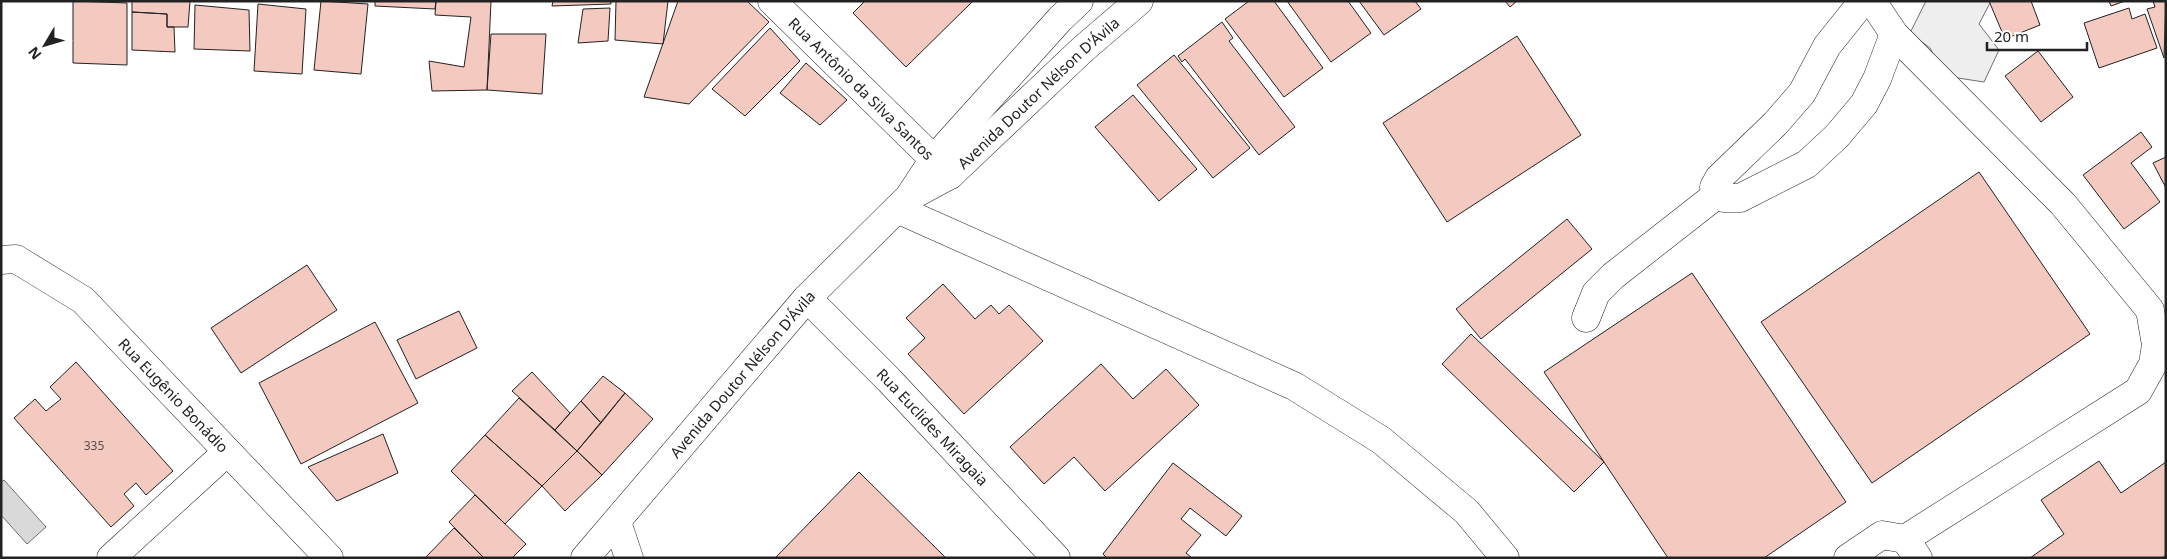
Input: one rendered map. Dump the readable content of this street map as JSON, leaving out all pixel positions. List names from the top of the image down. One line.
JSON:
{"streets":{"street":["Rua Antônio da Silva Santos","Avenida Doutor Nélson D'Ávila","Rua Eugênio Bonádio","Rua Euclides Miragaia"]},"crossings":[["Rua Antônio da Silva Santos","Avenida Doutor Nélson D'Ávila"],["Avenida Doutor Nélson D'Ávila","Rua Euclides Miragaia"]],"house_numbers":["335"],"scale_bar":"20 m","north":"bottom left"}
